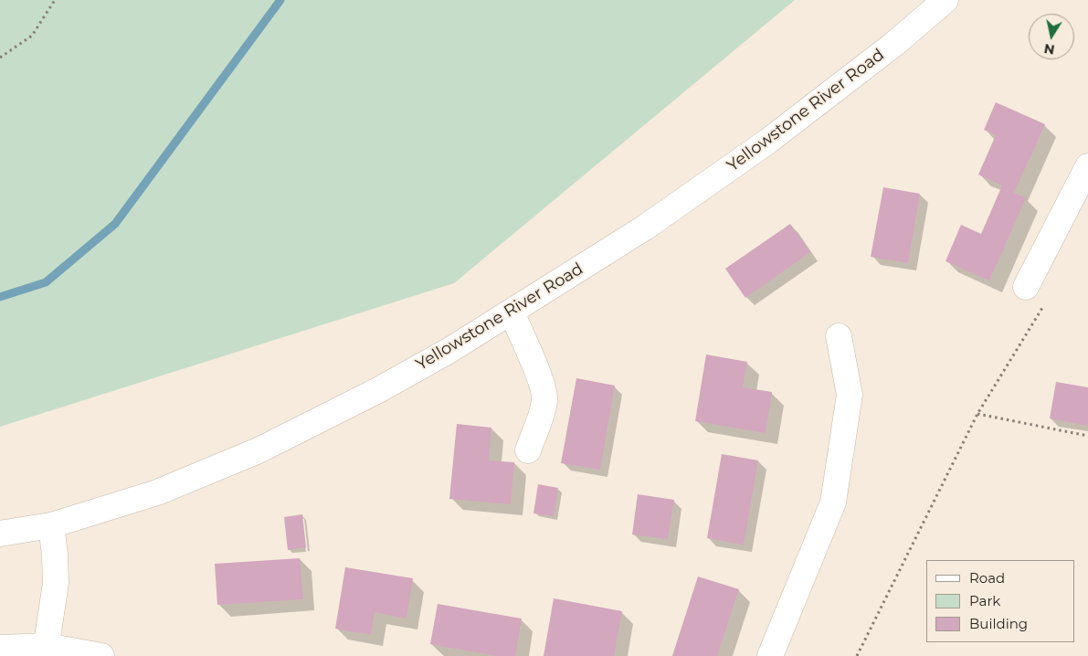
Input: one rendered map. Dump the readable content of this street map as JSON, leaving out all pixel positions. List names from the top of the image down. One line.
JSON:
{"streets":{"street":["Yellowstone River Road"]},"legend":["Road","Park","Building"],"north":"bottom"}
